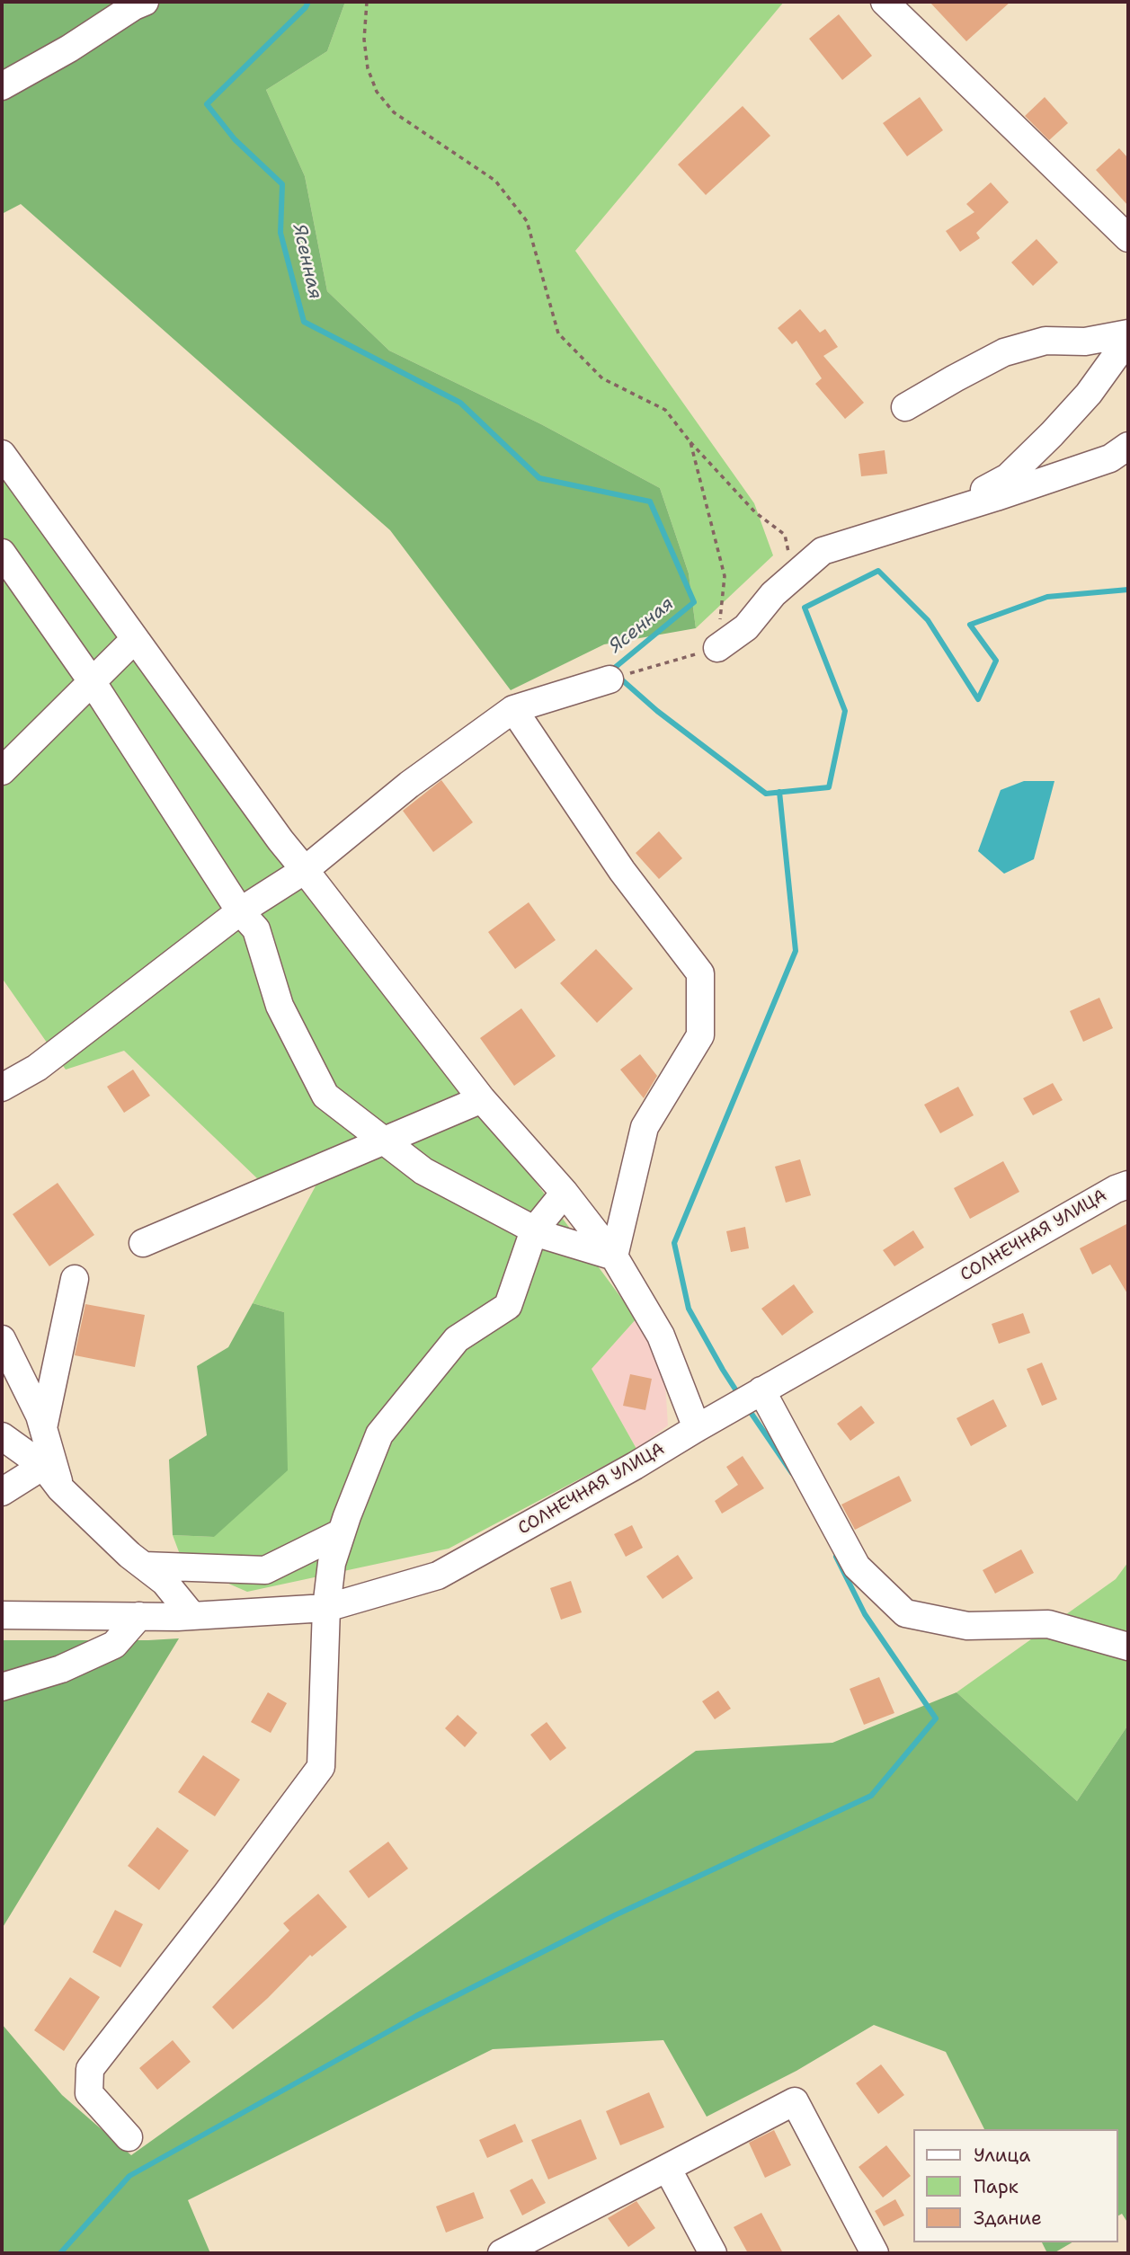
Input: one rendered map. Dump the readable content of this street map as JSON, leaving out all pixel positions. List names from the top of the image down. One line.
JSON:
{"streets":{"street":["СОЛНЕЧНАЯ УЛИЦА"]},"water":["Ясенная"],"legend":["Улица","Парк","Здание"]}
